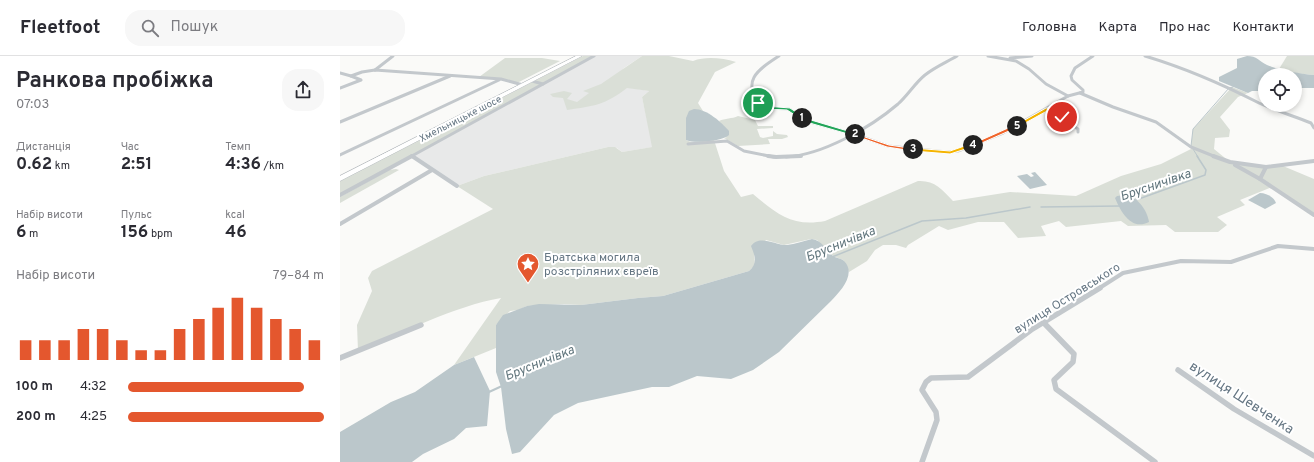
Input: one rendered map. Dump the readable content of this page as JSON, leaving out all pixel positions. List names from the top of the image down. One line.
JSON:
{"streets":{"highway":["Хмельницьке шосе"],"street":["вулиця Островського","вулиця Шевченка"]},"water":["Брусничівка"],"places":{"place":["Братська могила розстріляних євреїв"]},"page":{"header":"Fleetfoot","search":"Пошук","nav":["Головна","Карта","Про нас","Контакти"],"heading":["Ранкова пробіжка","07:03"],"pins":["1","5","2","4","3"],"stats":[["Дистанція","0.62 km"],["Час","2:51"],["Темп","4:36 /km"],["Набір висоти","6 m"],["Пульс","156 bpm"],["kcal","46"]],"chart":["Набір висоти","79–84 m"],"list":[{"name":"100 m","note":"4:32"},{"name":"200 m","note":"4:25"}]}}
